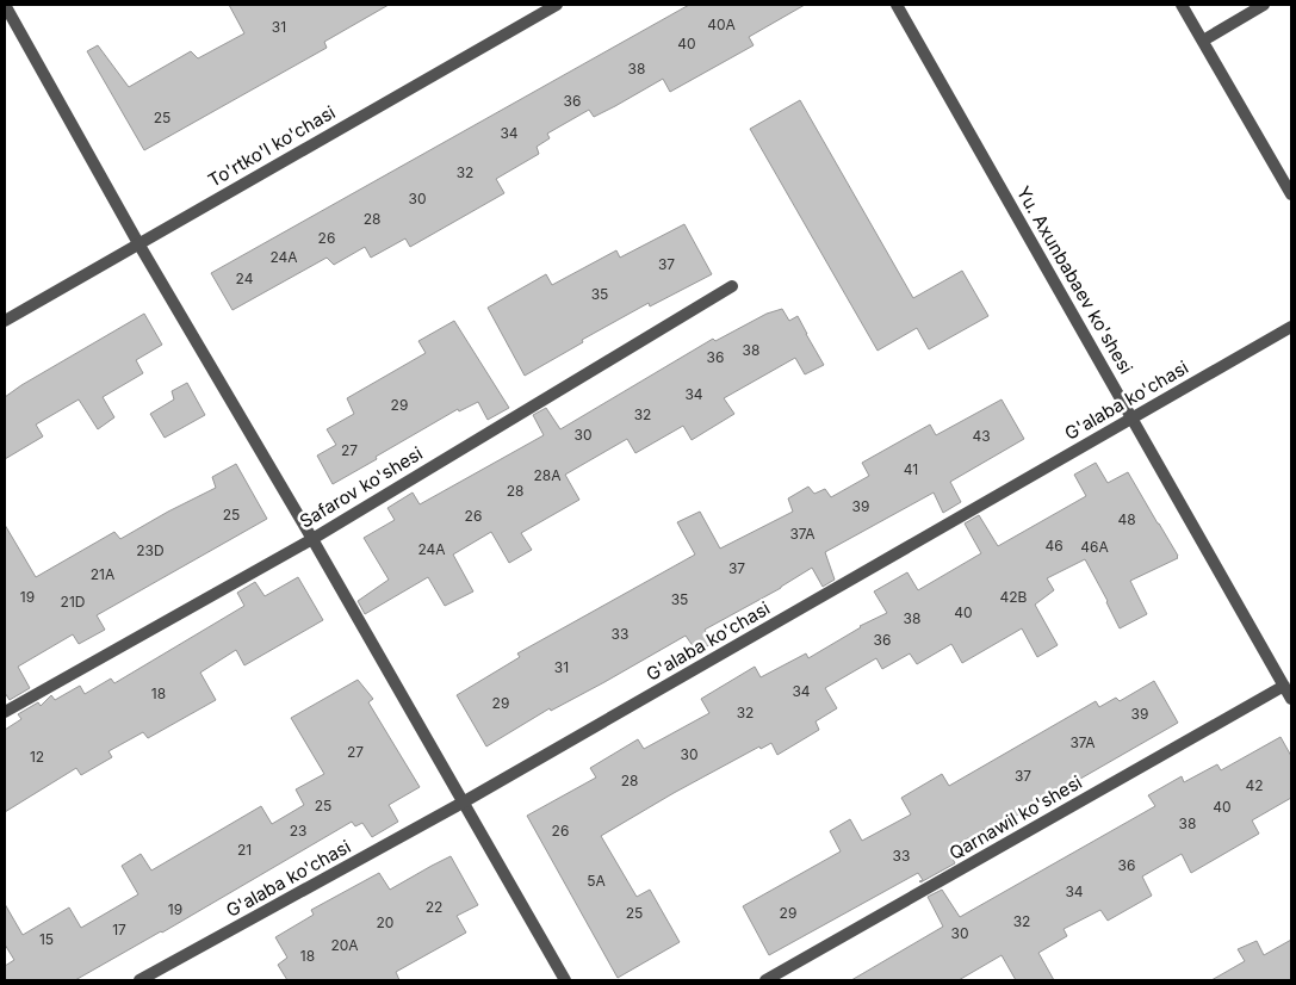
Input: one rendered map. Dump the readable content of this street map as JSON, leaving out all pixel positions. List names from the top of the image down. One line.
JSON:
{"streets":{"street":["To'rtko'l ko'chasi","Yu. Axunbabaev ko'shesi","G'alaba ko'chasi","Safarov ko'shesi","Qarnawil ko'shesi"]},"crossings":[["Yu. Axunbabaev ko'shesi","G'alaba ko'chasi"],["Yu. Axunbabaev ko'shesi","Qarnawil ko'shesi"]],"house_numbers":["40A","31","40","38","36","25","34","32","30","28","26","24A","37","24","35","38","36","34","29","32","30","43","27","41","28A","28","39","25","26","48","37A","46","46A","24A","23D","37","21A","19","42B","35","21D","40","38","33","36","31","34","18","29","32","39","37A","27","30","12","37","28","42","25","40","38","23","26","21","33","36","5A","34","22","19","25","29","32","20","17","30","15","20A","18"]}
